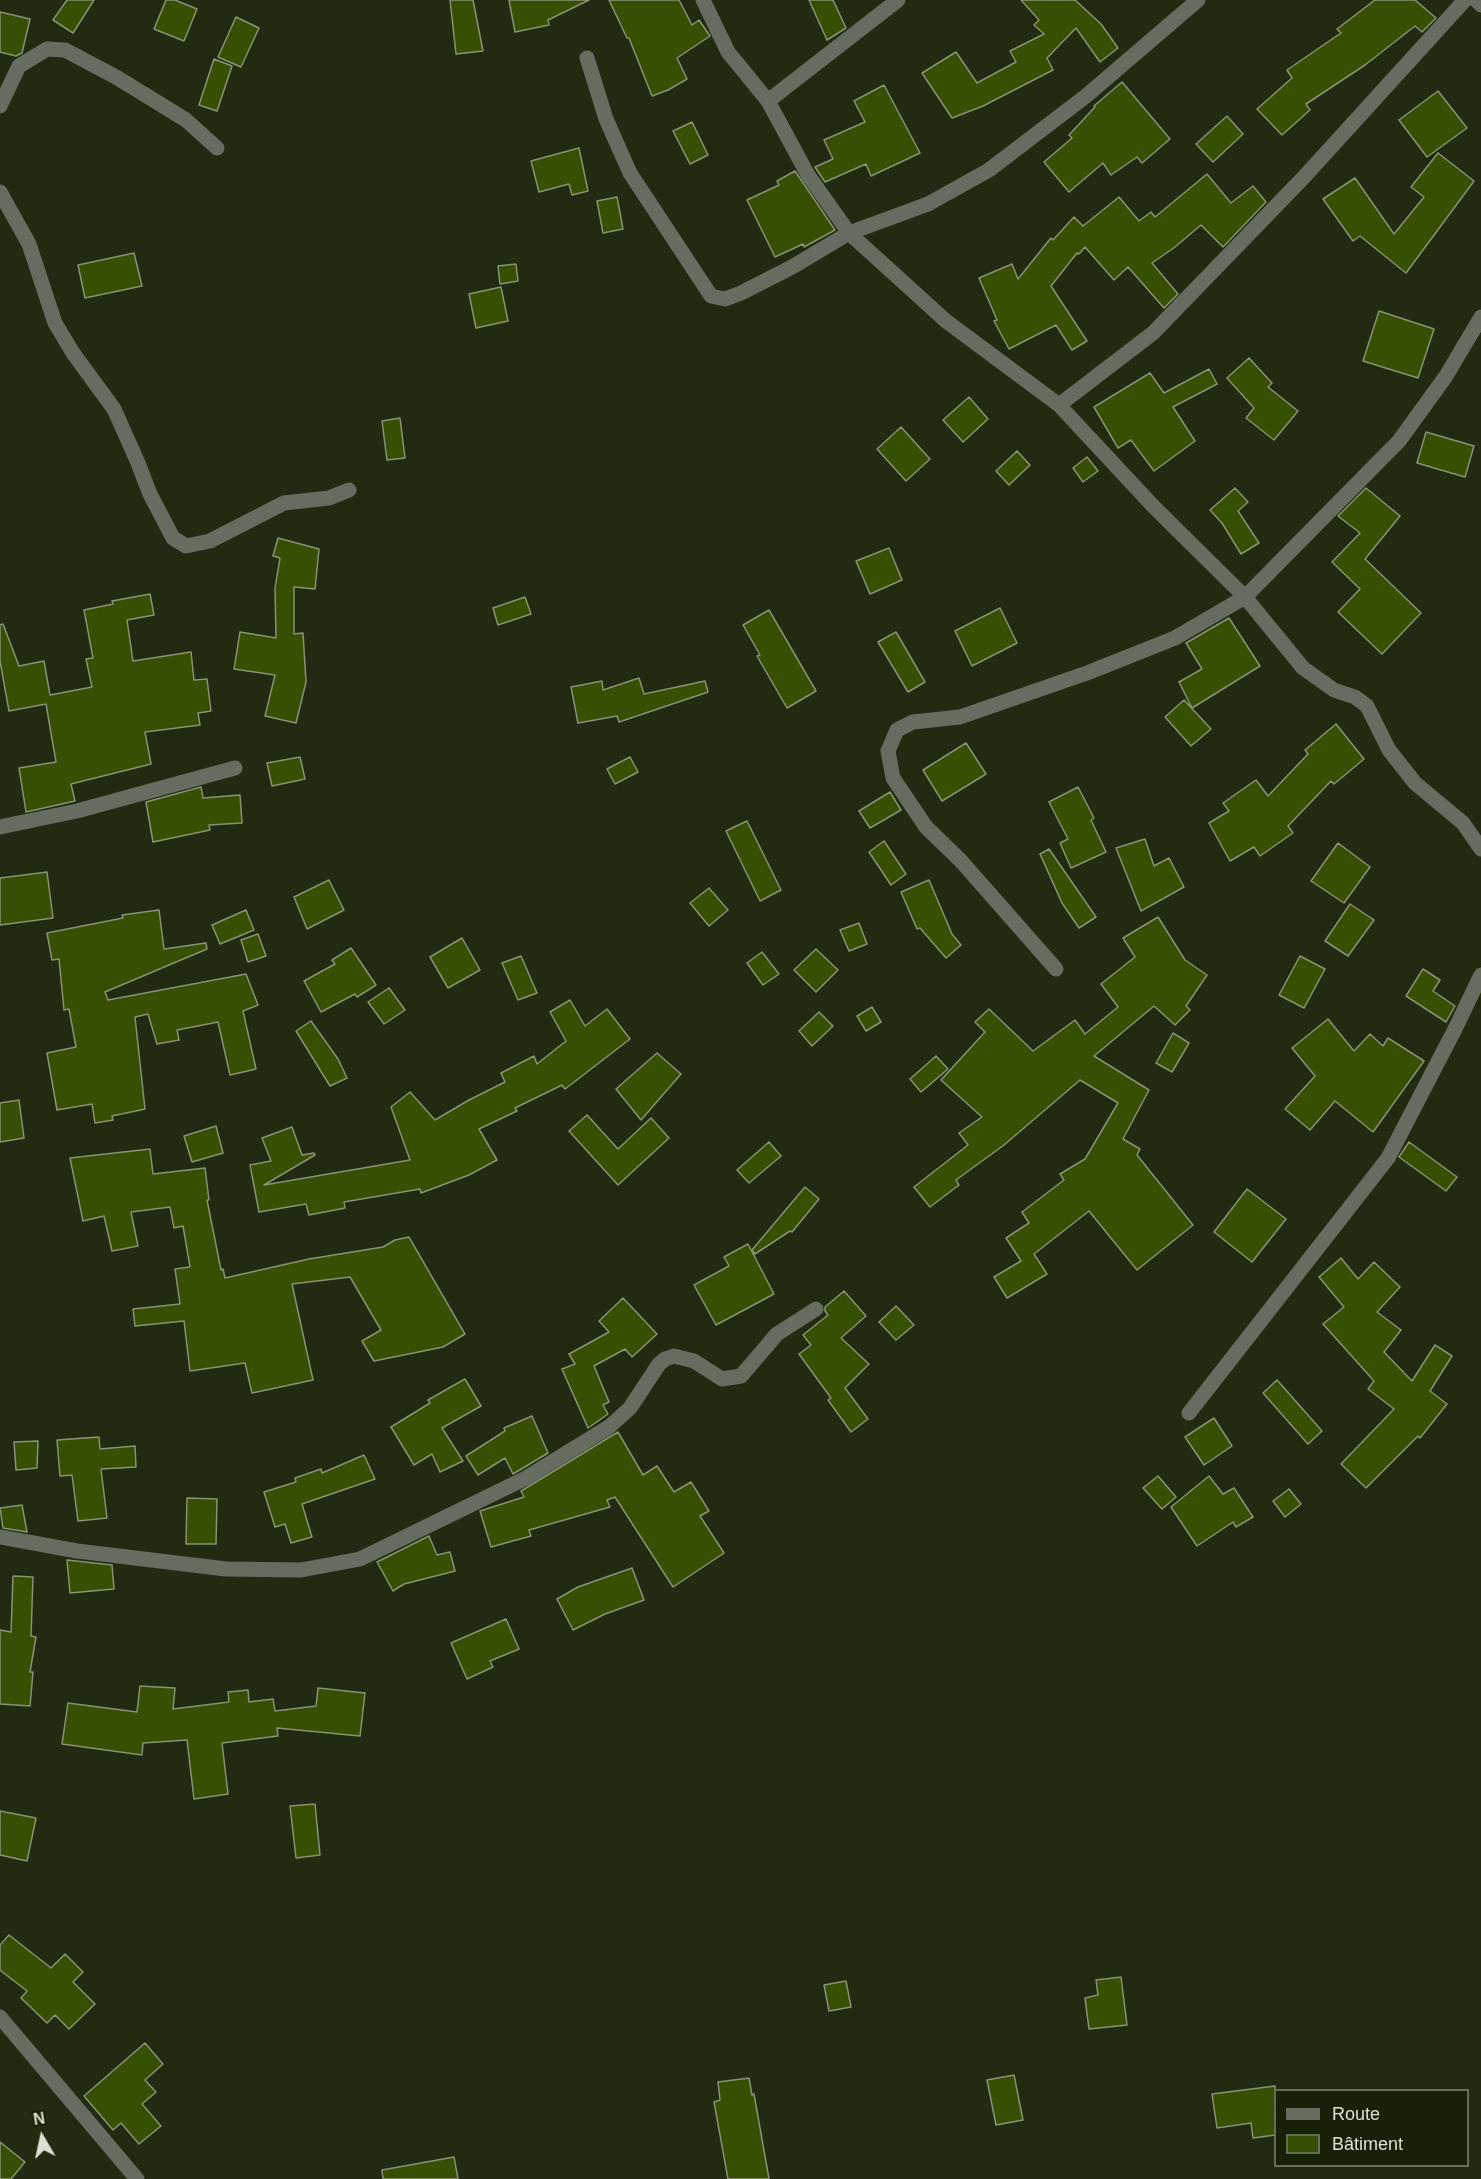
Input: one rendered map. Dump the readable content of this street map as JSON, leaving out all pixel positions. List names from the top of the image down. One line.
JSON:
{"legend":["Route","Bâtiment"],"north":"top"}
